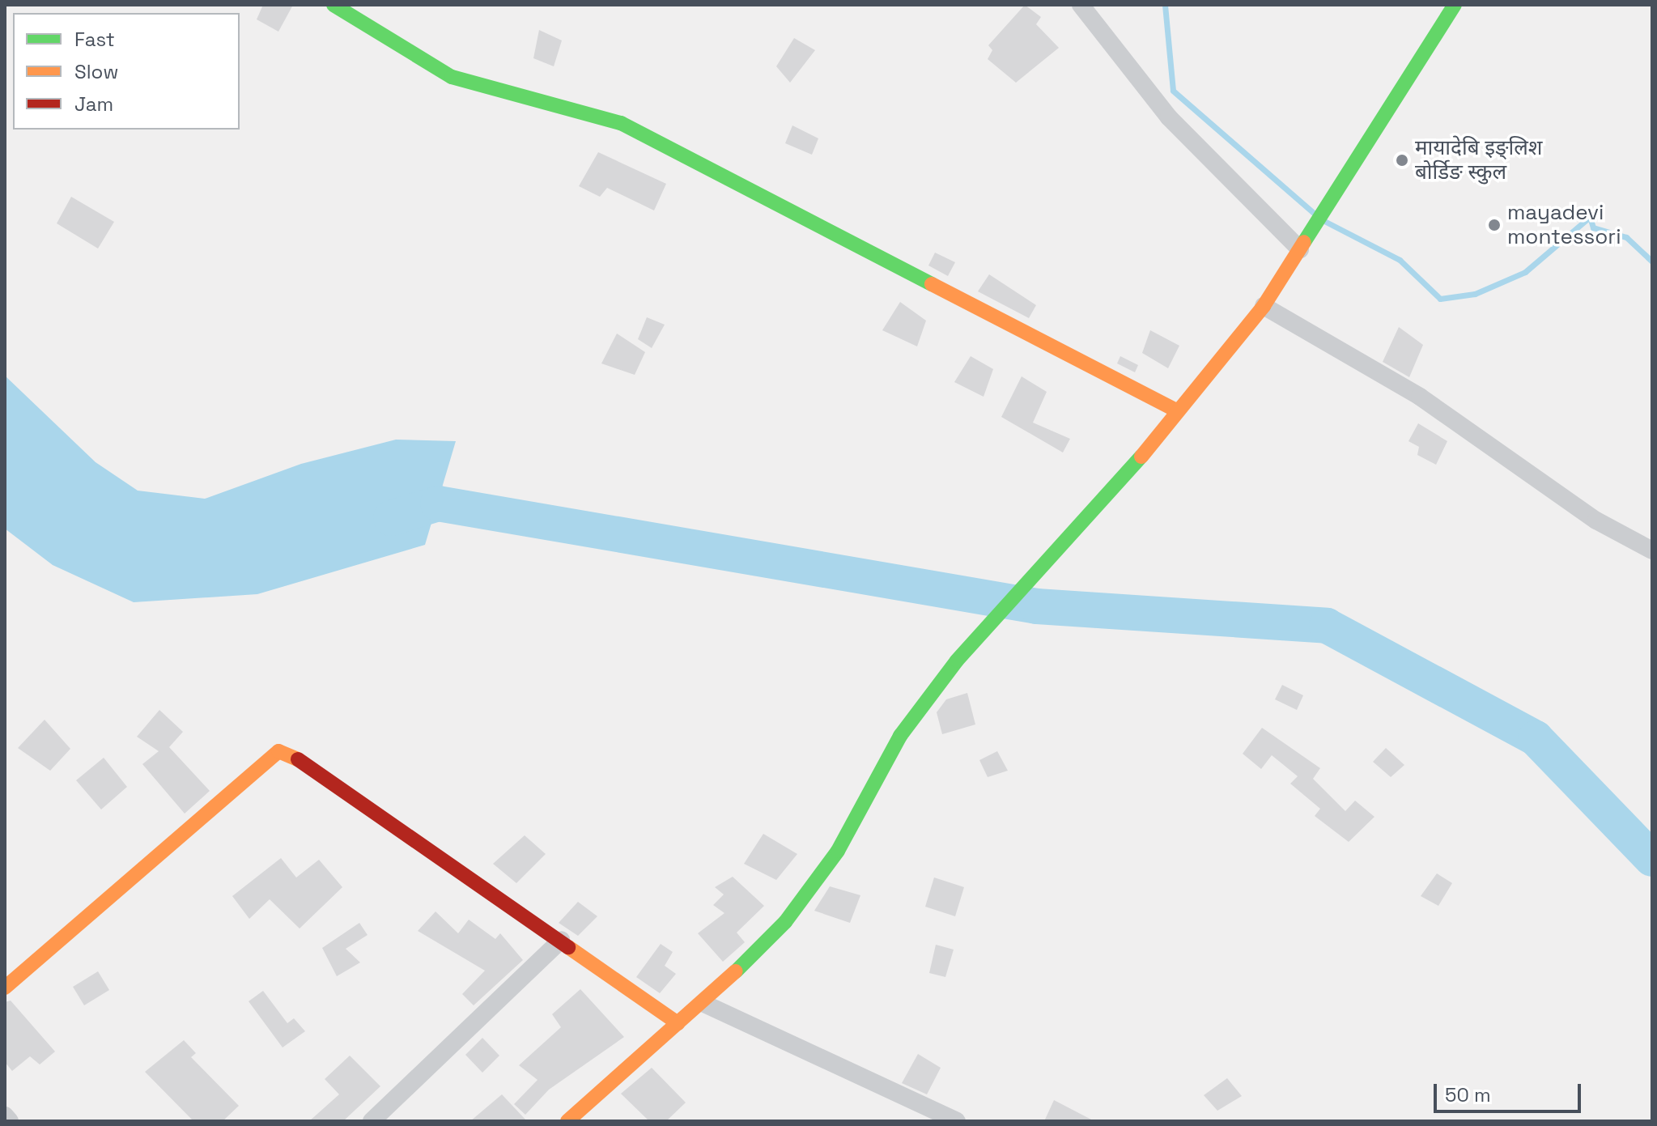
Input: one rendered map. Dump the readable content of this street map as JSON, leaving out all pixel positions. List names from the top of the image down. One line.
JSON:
{"places":["मायादेबि इङ्लिश बोर्डिङ स्कुल","mayadevi montessori"],"legend":["Fast","Slow","Jam"],"scale_bar":"50 m"}
